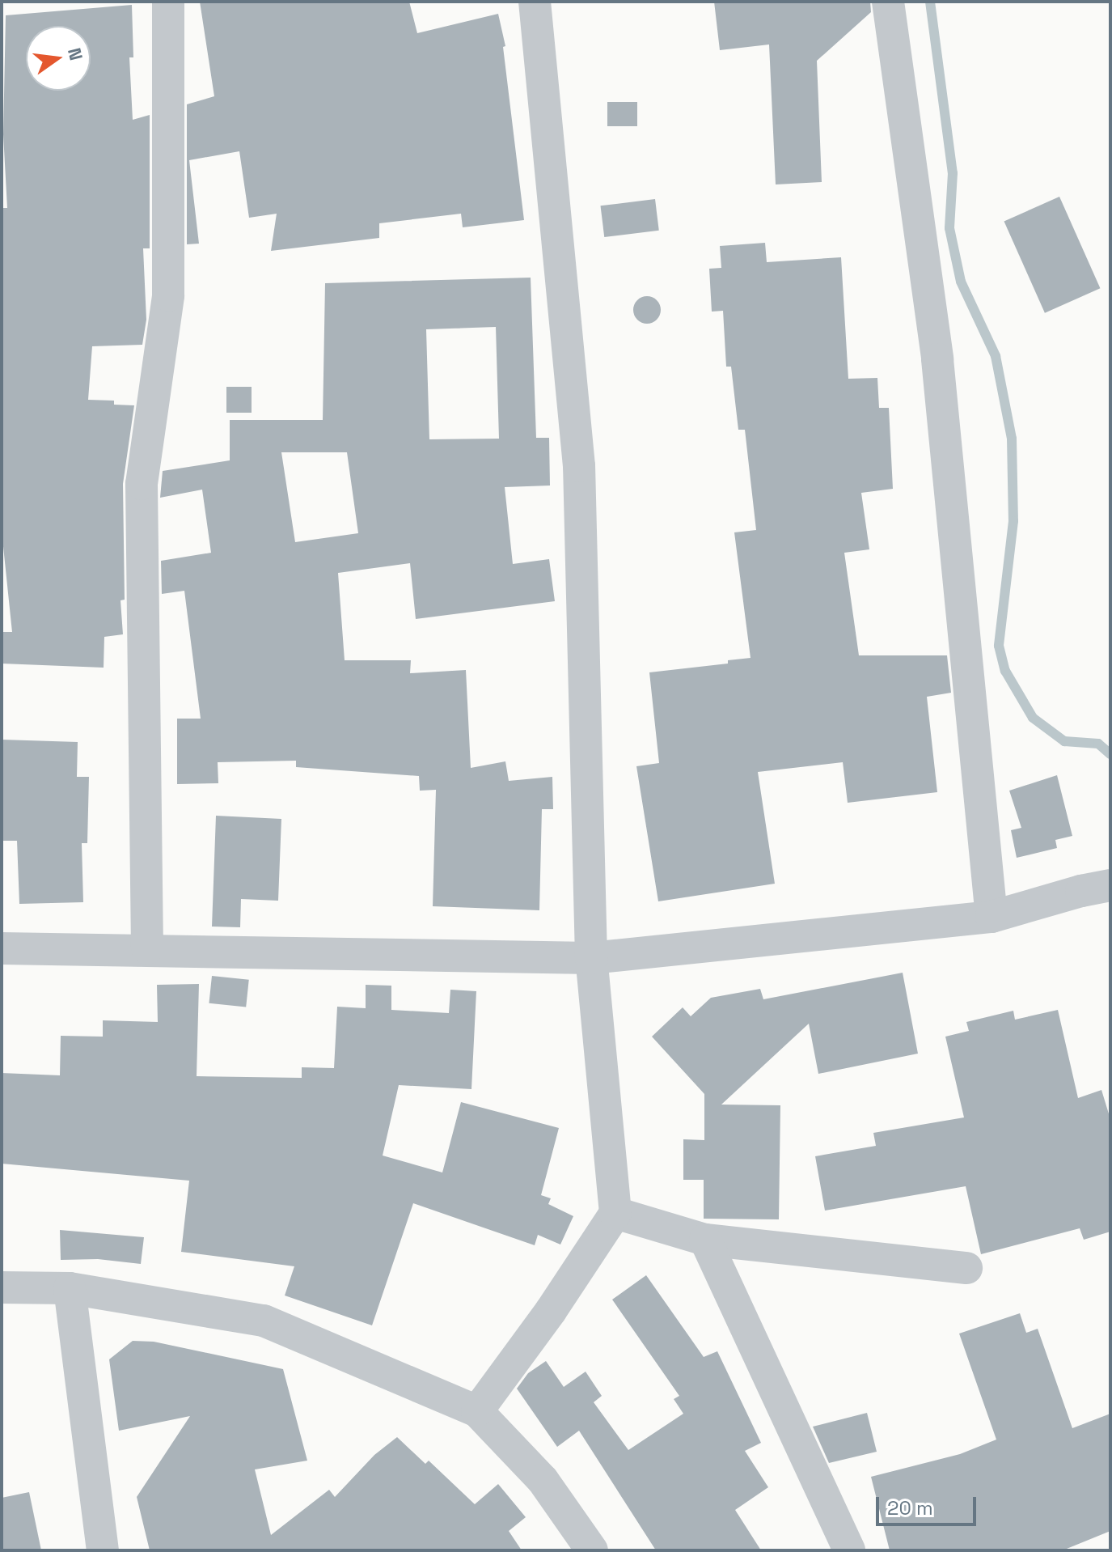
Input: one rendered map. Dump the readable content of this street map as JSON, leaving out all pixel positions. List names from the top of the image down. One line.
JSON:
{"scale_bar":"20 m","north":"right"}
